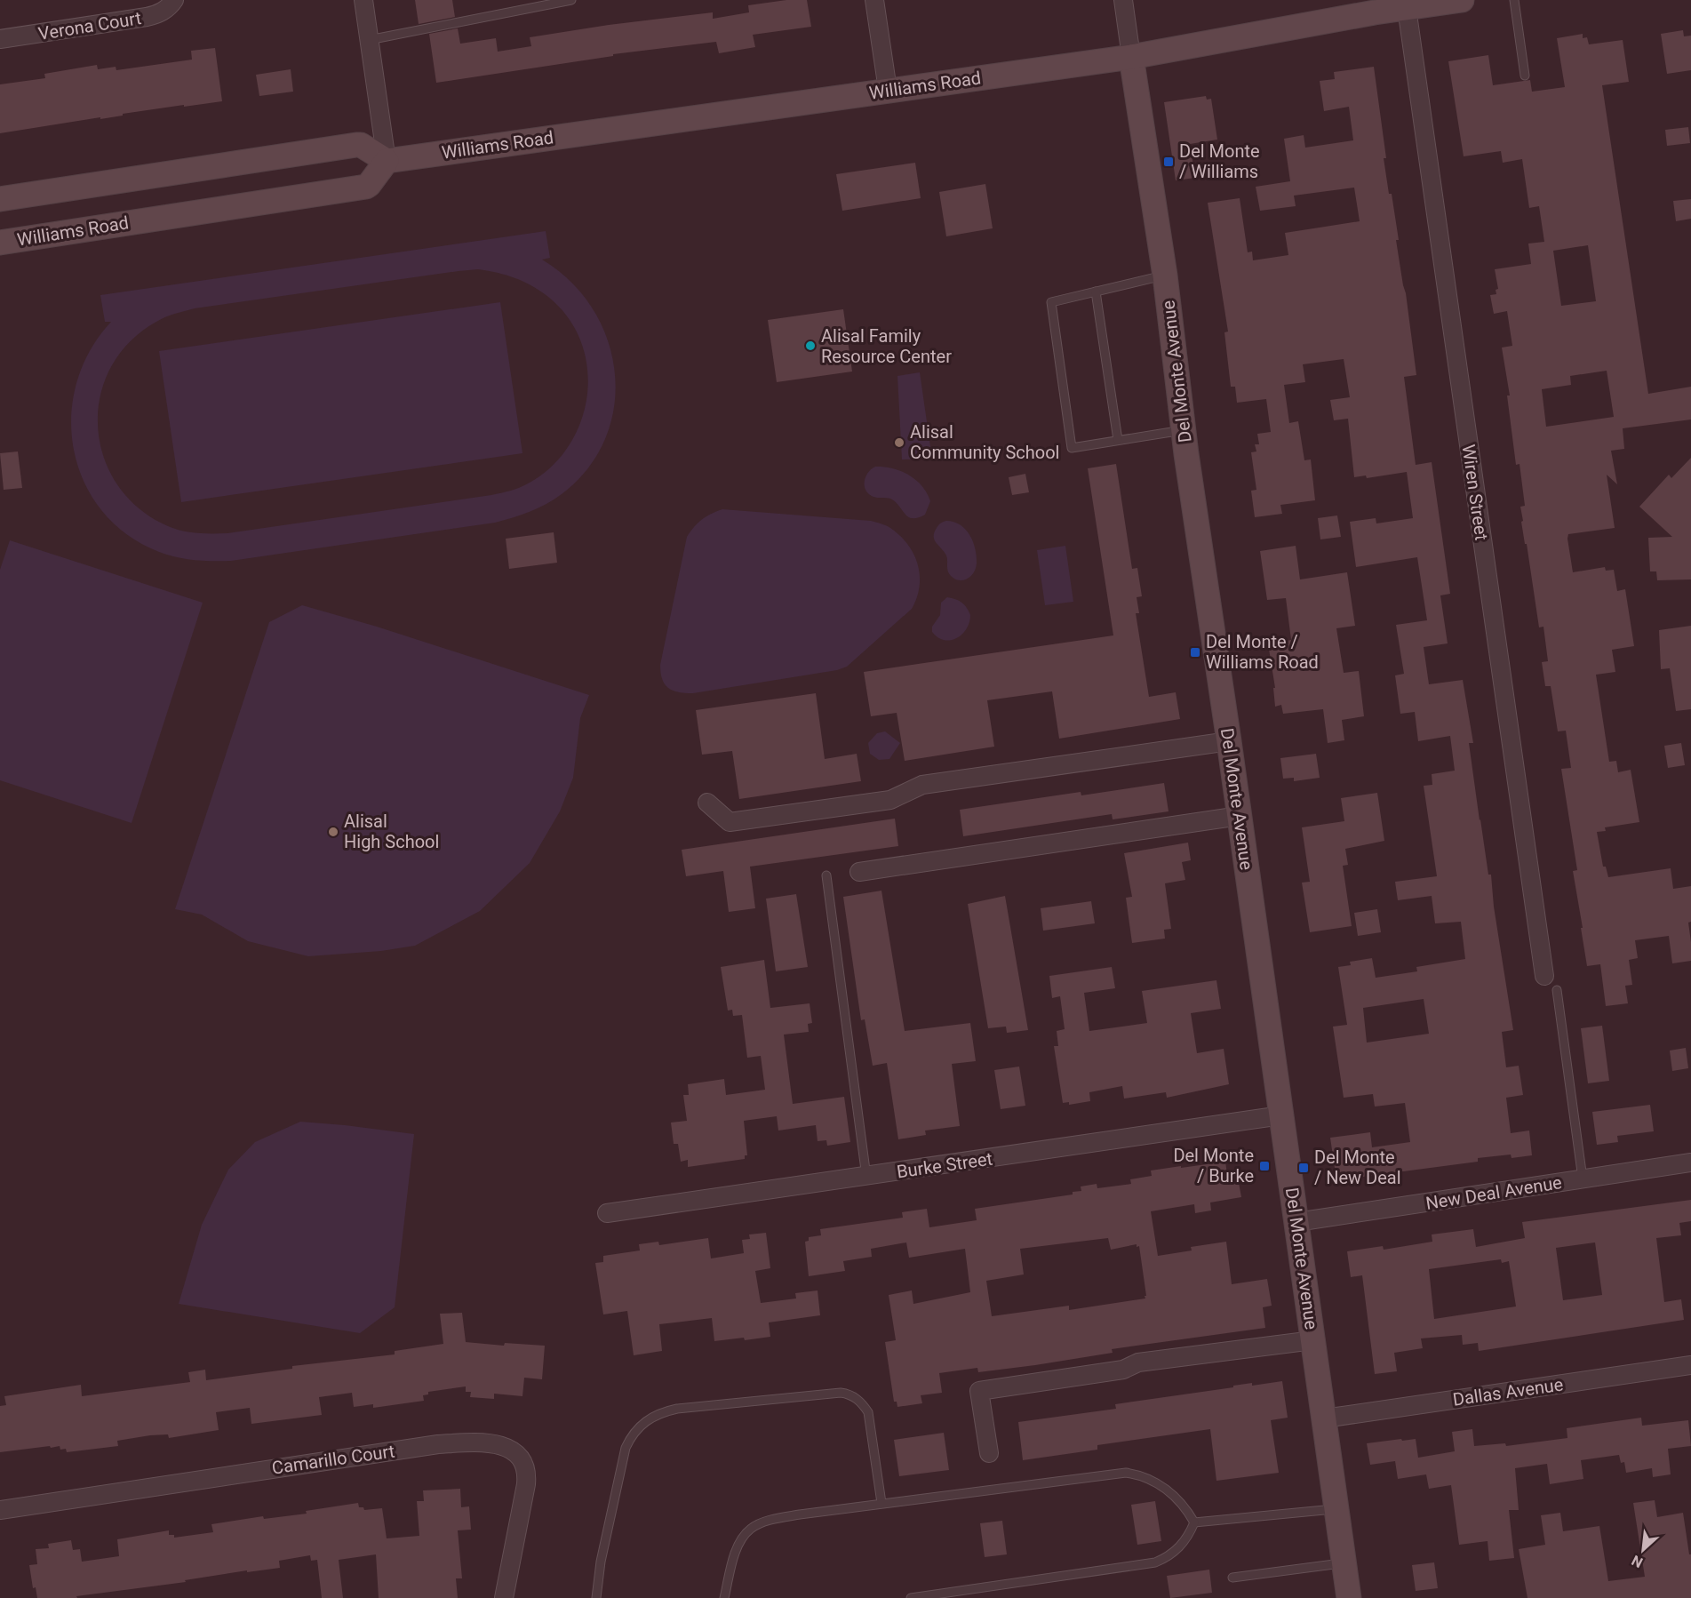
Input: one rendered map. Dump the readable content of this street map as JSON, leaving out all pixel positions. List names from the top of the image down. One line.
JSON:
{"streets":{"main road":["Williams Road","Del Monte Avenue"],"street":["Verona Court","Wiren Street","Burke Street","New Deal Avenue","Dallas Avenue","Camarillo Court"]},"crossings":[["Williams Road","Del Monte Avenue"],["Williams Road","Wiren Street"],["Del Monte Avenue","Burke Street"],["Del Monte Avenue","New Deal Avenue"],["Del Monte Avenue","Dallas Avenue"]],"places":{"transit":["Del Monte / Williams","Del Monte / Williams Road","Del Monte / Burke","Del Monte / New Deal"],"other":["Alisal Family Resource Center","Alisal Community School","Alisal High School"]},"north":"bottom left"}
